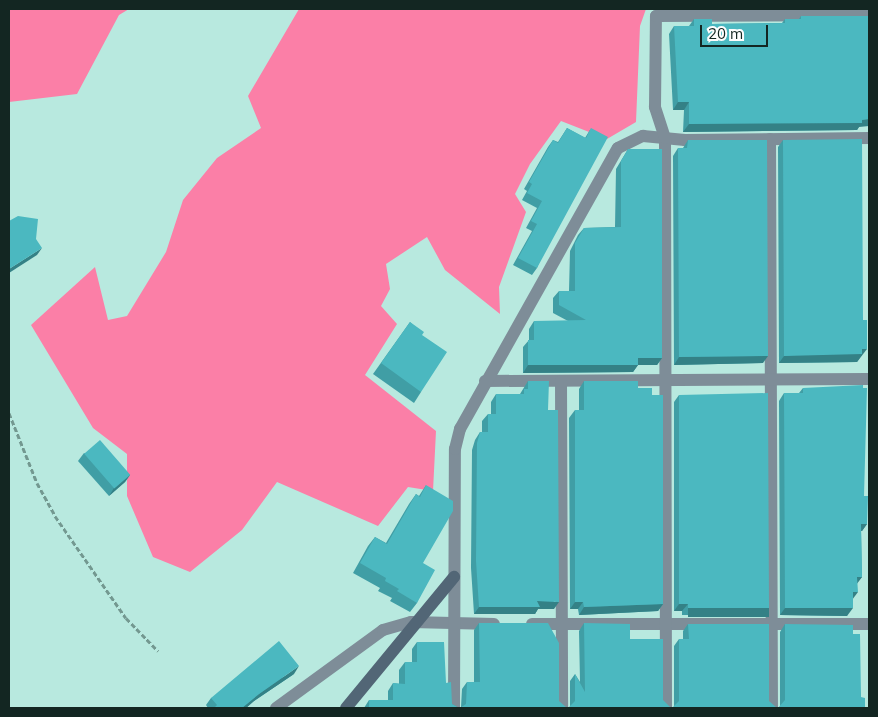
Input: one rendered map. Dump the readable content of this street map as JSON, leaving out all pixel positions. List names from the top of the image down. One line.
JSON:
{"scale_bar":"20 m"}
